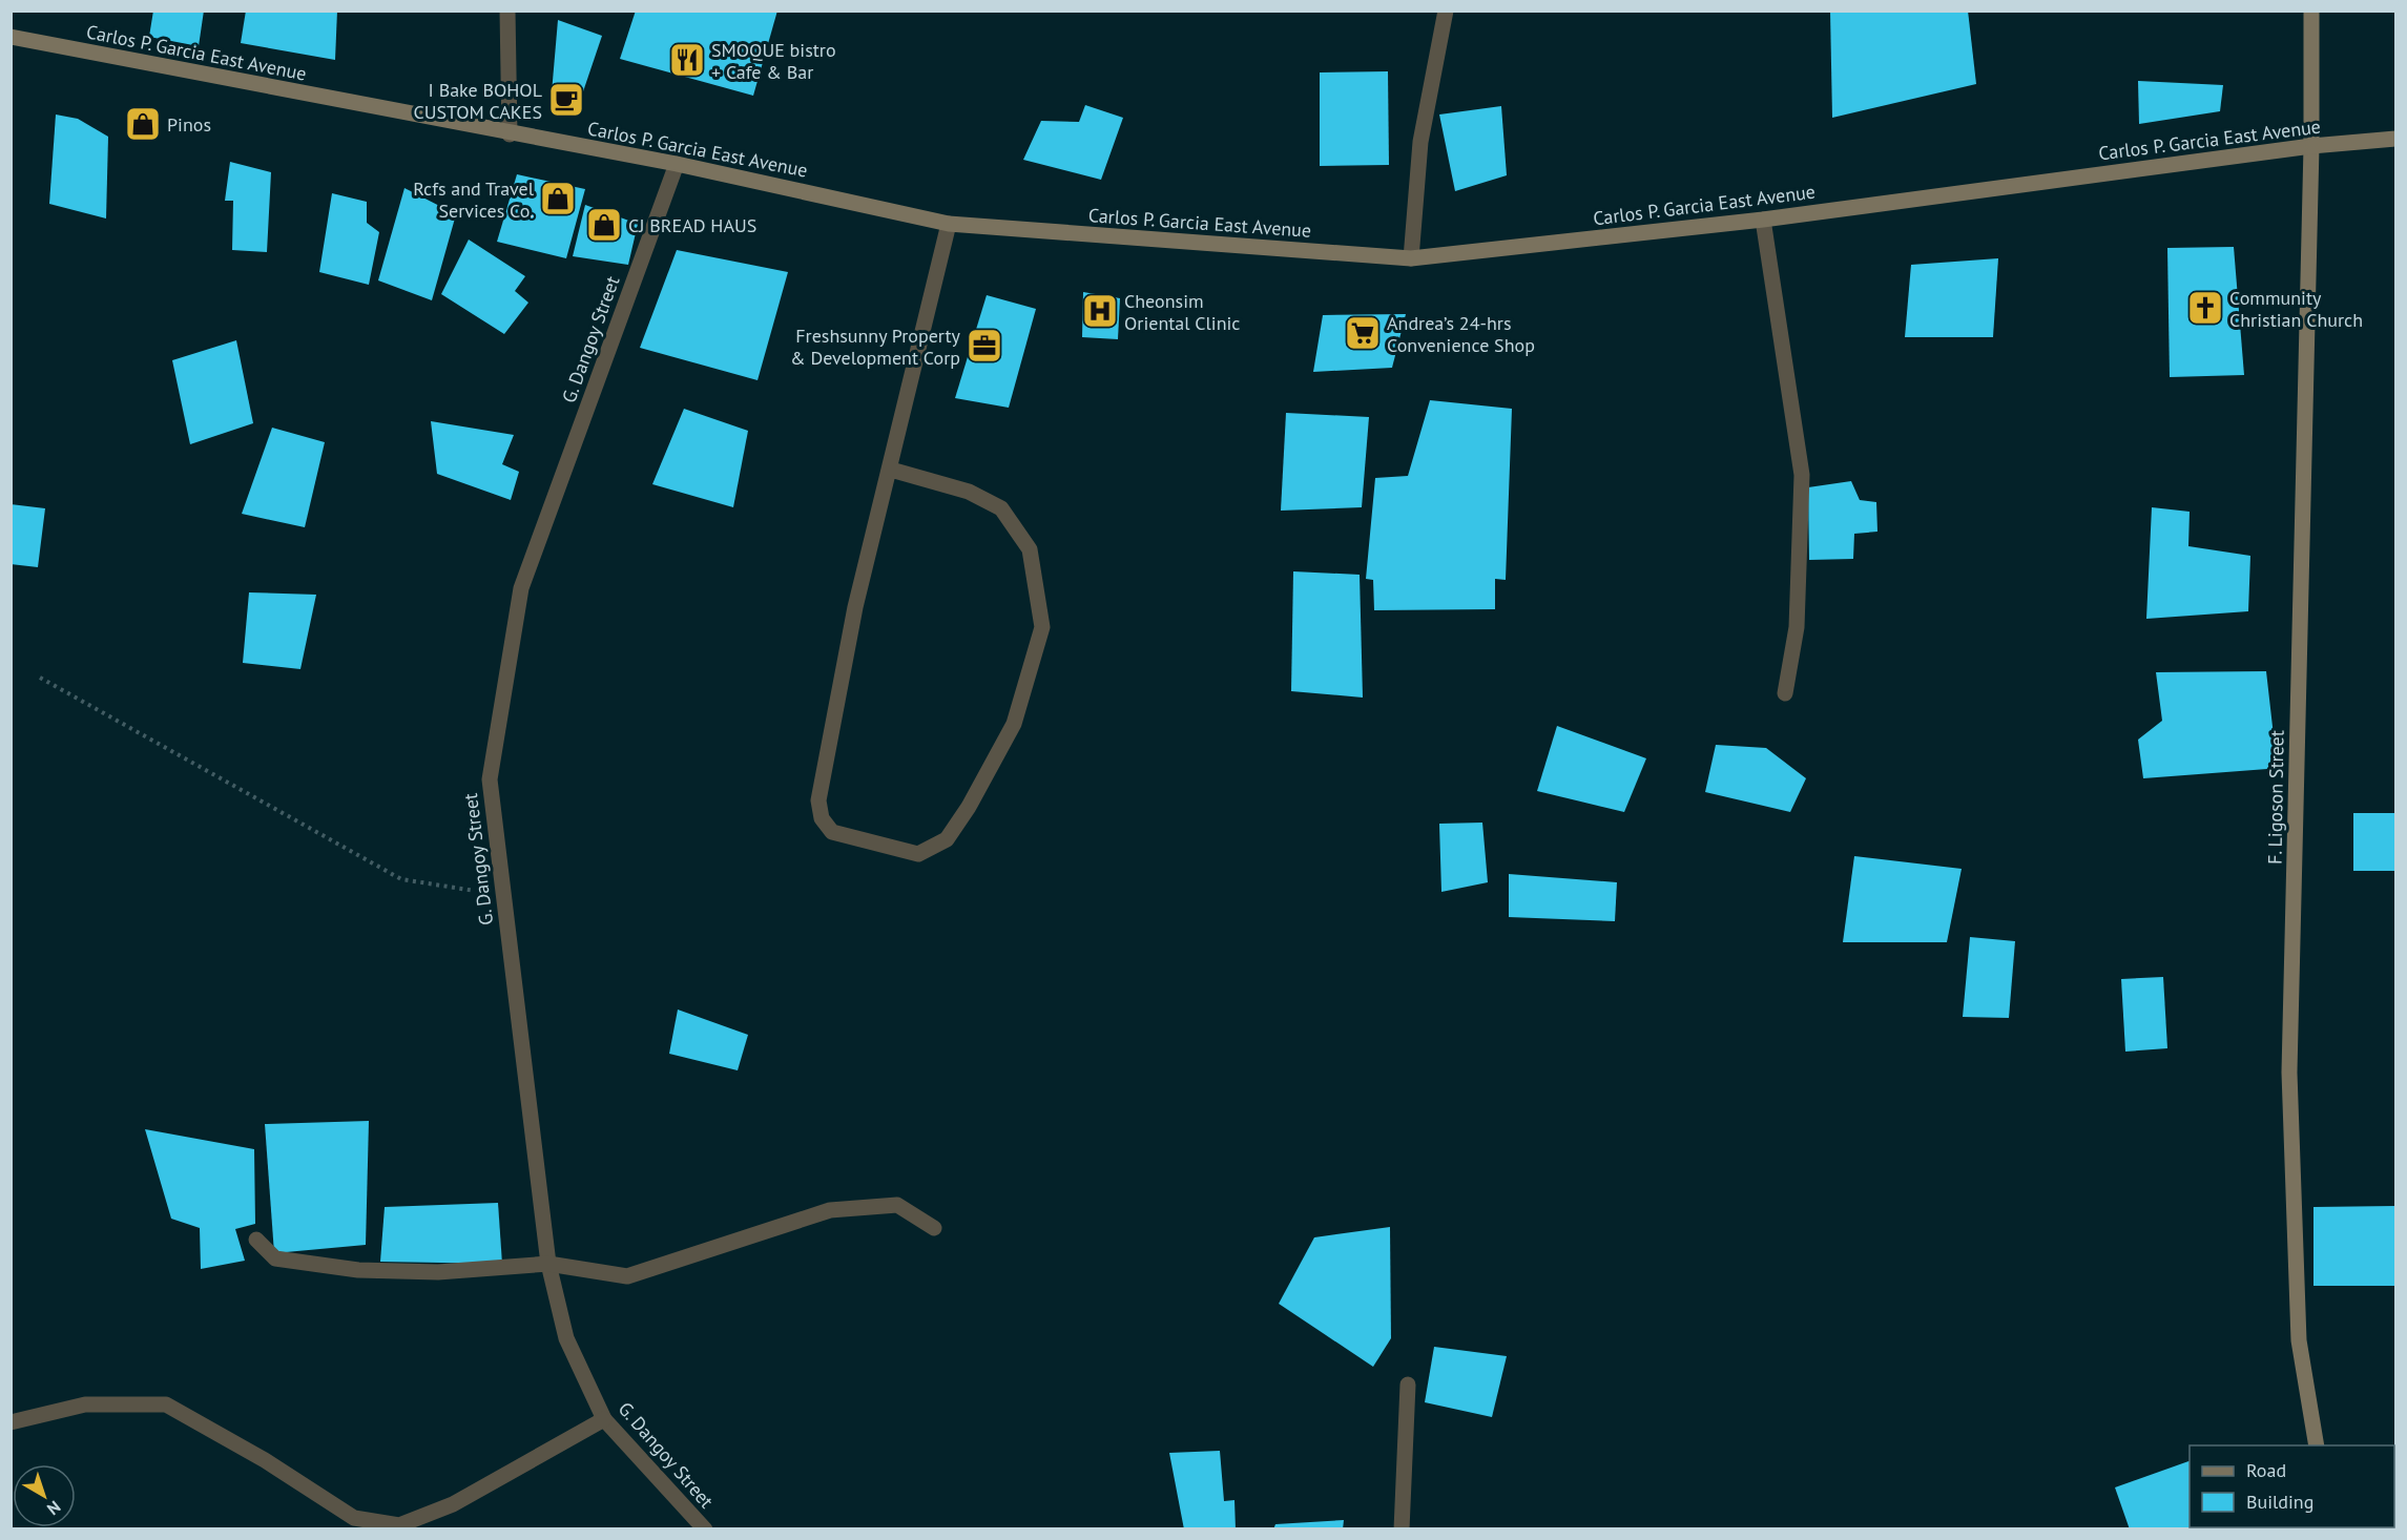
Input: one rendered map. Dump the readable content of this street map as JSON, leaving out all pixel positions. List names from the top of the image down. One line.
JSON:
{"streets":{"main road":["Carlos P. Garcia East Avenue","F. Ligoson Street"],"street":["G. Dangoy Street"]},"crossings":[["Carlos P. Garcia East Avenue","G. Dangoy Street"],["Carlos P. Garcia East Avenue","F. Ligoson Street"]],"places":{"restaurant":["SMOQUE bistro + Cafe & Bar"],"cafe":["I Bake BOHOL CUSTOM CAKES"],"shop":["Pinos","Rcfs and Travel Services Co.","CJ BREAD HAUS"],"church":["Community Christian Church"],"hospital":["Cheonsim Oriental Clinic"],"supermarket":["Andrea’s 24-hrs Convenience Shop"],"office":["Freshsunny Property & Development Corp"]},"legend":["Road","Building"],"north":"bottom right"}
